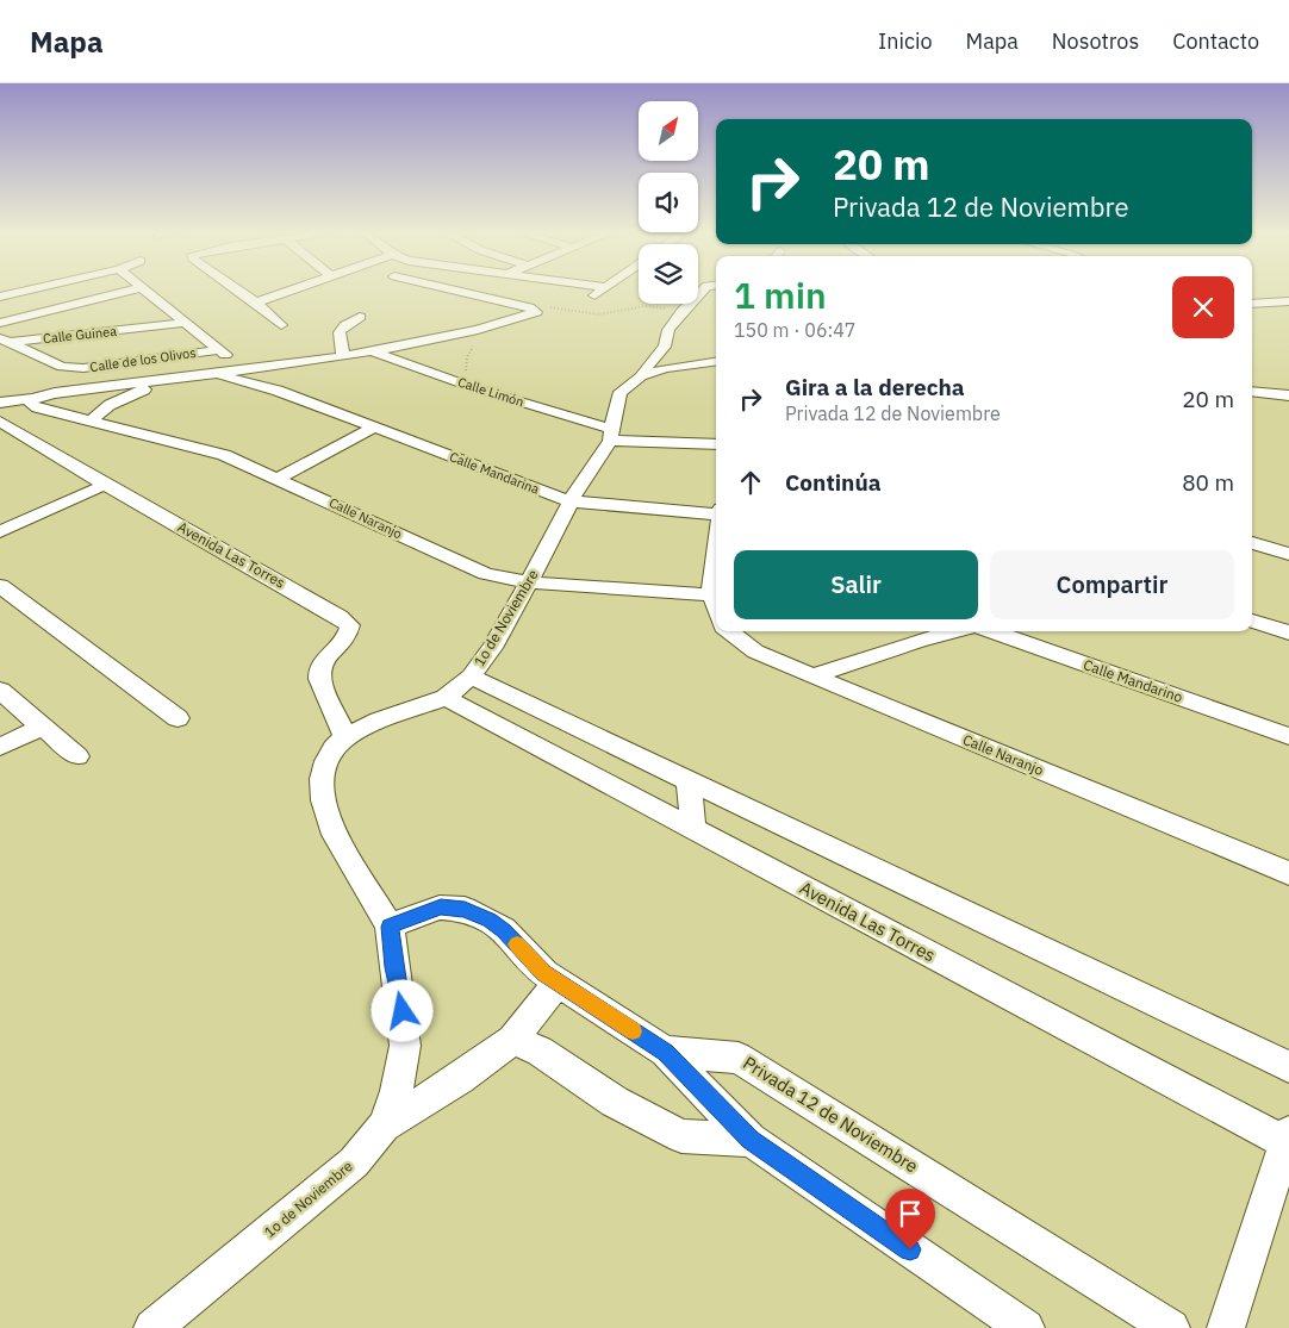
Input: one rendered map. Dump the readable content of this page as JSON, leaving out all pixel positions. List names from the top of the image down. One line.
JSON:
{"streets":{"street":["Calle Guinea","Calle de los Olivos","Calle Limón","Calle Mandarina","Calle Naranjo","Avenida Las Torres","1o de Noviembre","Calle Mandarino","Privada 12 de Noviembre"]},"crossings":[["Calle Guinea","Calle de los Olivos"],["Calle Limón","1o de Noviembre"],["Calle Mandarina","1o de Noviembre"],["Calle Naranjo","1o de Noviembre"],["Avenida Las Torres","1o de Noviembre"],["1o de Noviembre","Privada 12 de Noviembre"]],"north":"top right","page":{"header":"Mapa","nav":["Inicio","Mapa","Nosotros","Contacto"],"turn":["20 m","Privada 12 de Noviembre"],"heading":["1 min","150 m · 06:47"],"list":[{"name":"Gira a la derecha","note":"Privada 12 de Noviembre","value":"20 m"},{"name":"Continúa","value":"80 m"}],"buttons":["Salir","Compartir"]}}
